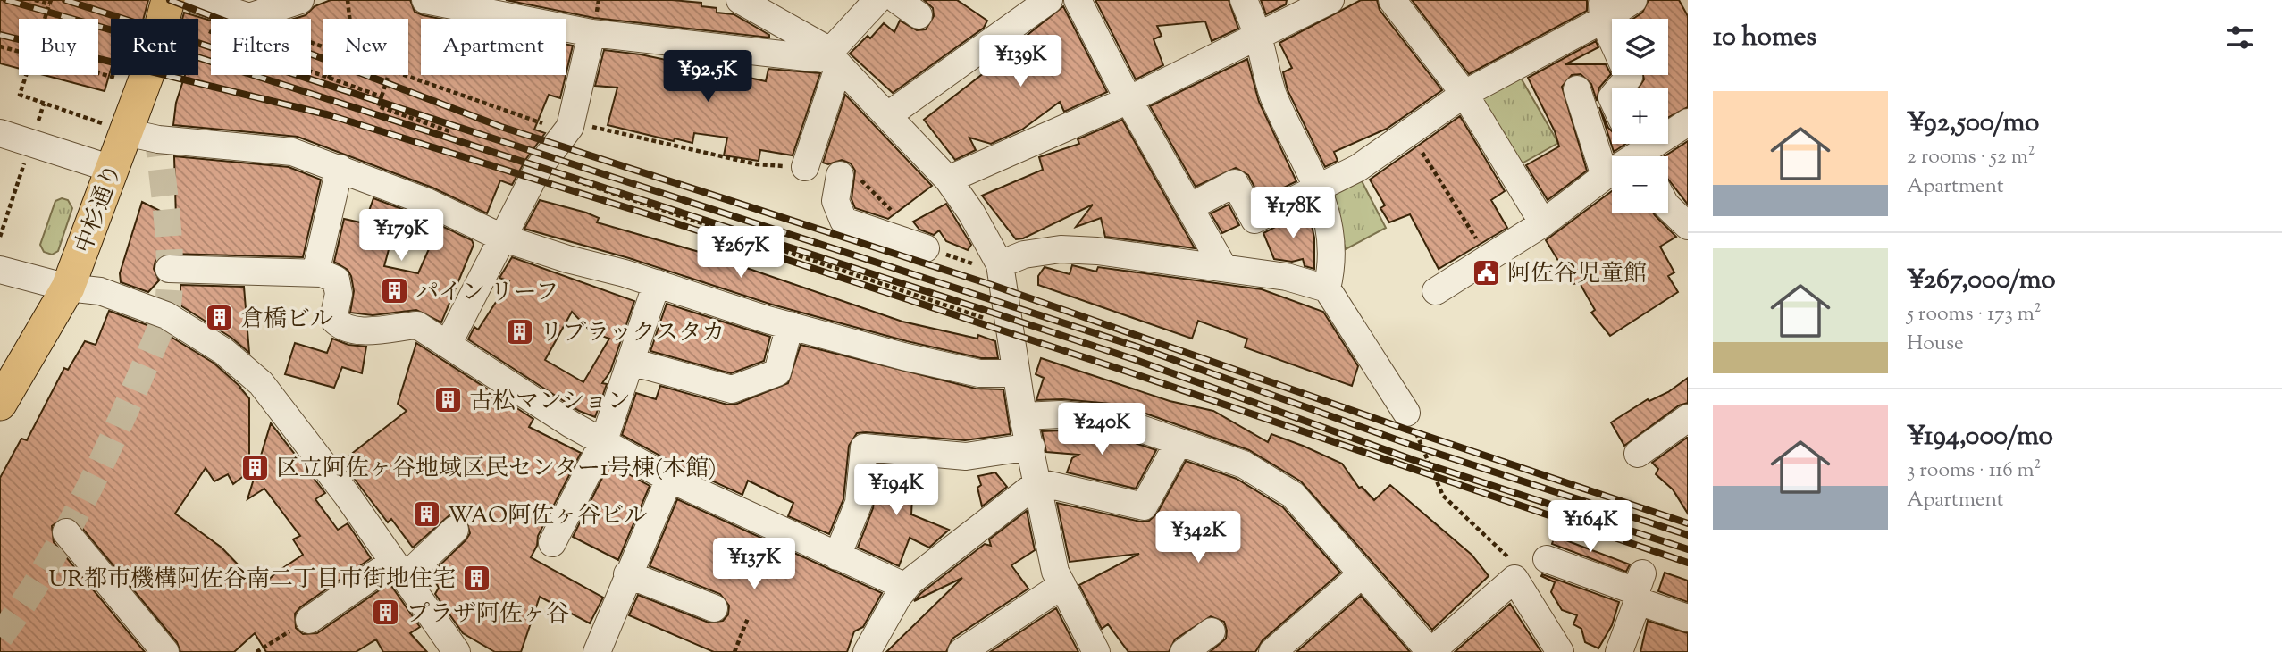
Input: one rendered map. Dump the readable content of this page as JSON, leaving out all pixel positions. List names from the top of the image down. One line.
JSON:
{"streets":{"main road":["中杉通り"]},"places":{"public building":["阿佐谷児童館"],"building":["パイン リーフ","倉橋ビル","リブラックスタカ","古松マンション","区立阿佐ヶ谷地域区民センター1号棟(本館)","WAO阿佐ヶ谷ビル","UR都市機構阿佐谷南二丁目市街地住宅","プラザ阿佐ヶ谷"]},"page":{"heading":"10 homes","map_buttons":["+","−"],"chip":["Buy","Rent","Filters","New","Apartment"],"price":["¥139K","¥92.5K","¥178K","¥179K","¥267K","¥240K","¥194K","¥164K","¥342K","¥137K"],"list":[{"name":"¥92,500/mo","note":"2 rooms · 52 m² · Apartment"},{"name":"¥267,000/mo","note":"5 rooms · 173 m² · House"},{"name":"¥194,000/mo","note":"3 rooms · 116 m² · Apartment"}]}}
